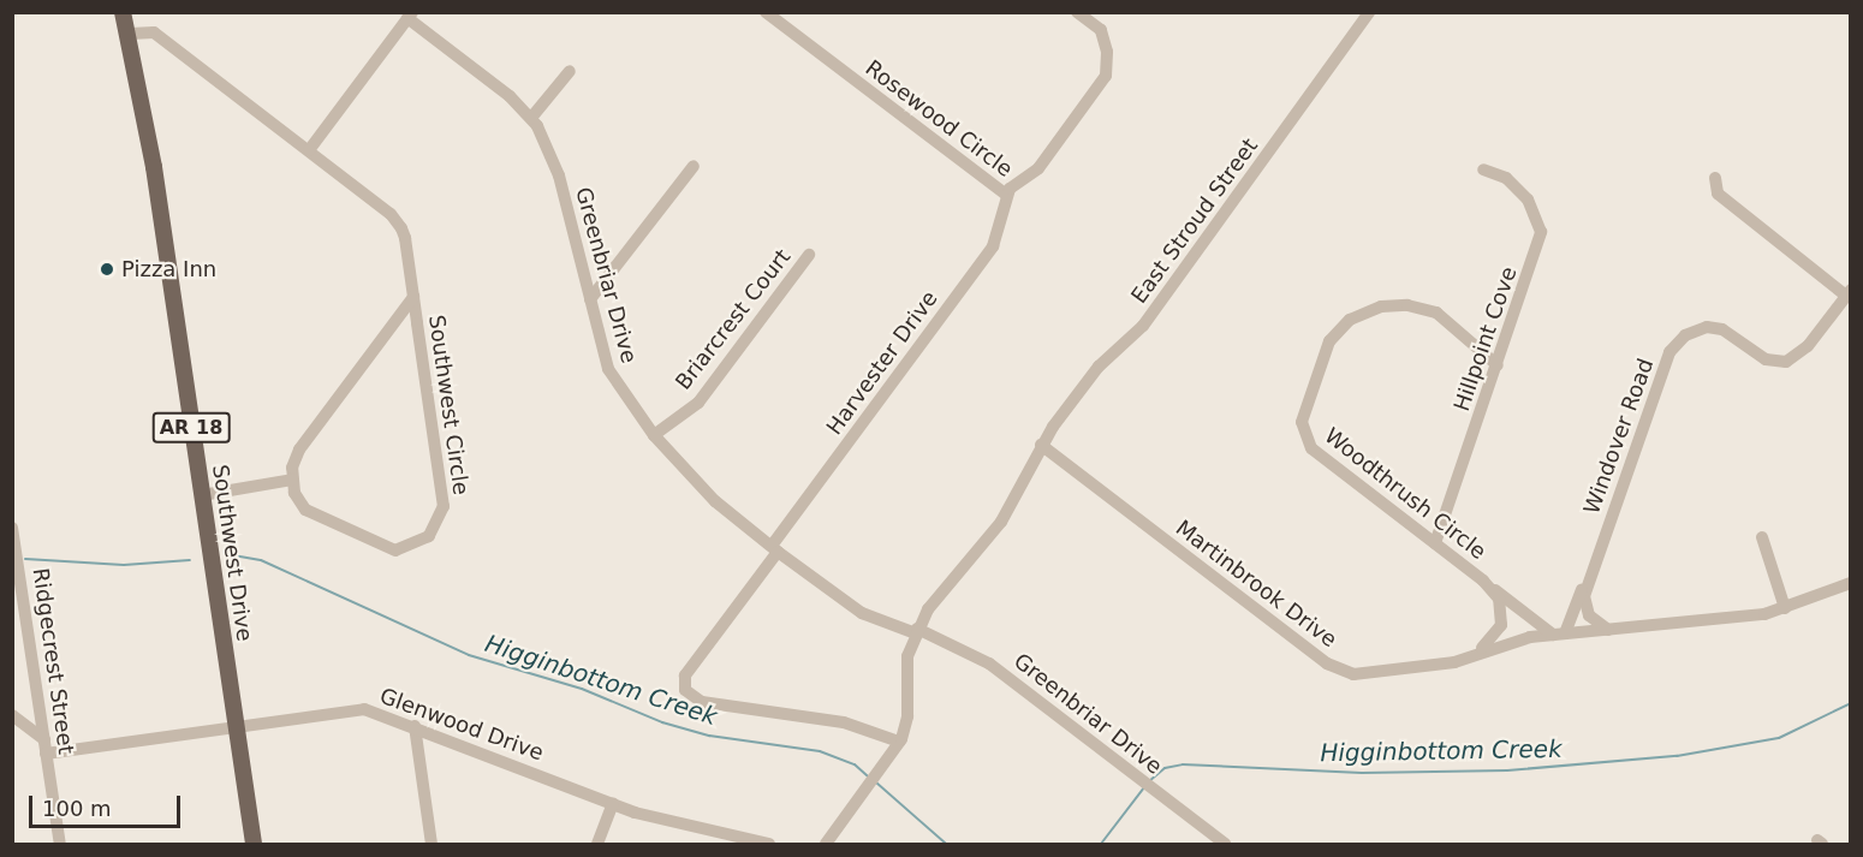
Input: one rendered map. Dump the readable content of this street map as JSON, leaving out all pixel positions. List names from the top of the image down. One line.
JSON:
{"streets":{"main road":["AR 18","Southwest Drive"],"street":["Rosewood Circle","East Stroud Street","Greenbriar Drive","Briarcrest Court","Hillpoint Cove","Harvester Drive","Southwest Circle","Windover Road","Woodthrush Circle","Martinbrook Drive","Ridgecrest Street","Glenwood Drive"]},"crossings":[["Rosewood Circle","Harvester Drive"],["East Stroud Street","Greenbriar Drive"],["East Stroud Street","Martinbrook Drive"],["Greenbriar Drive","Briarcrest Court"],["Greenbriar Drive","Harvester Drive"],["Hillpoint Cove","Woodthrush Circle"],["Southwest Circle","Southwest Drive"],["Windover Road","Woodthrush Circle"],["Windover Road","Martinbrook Drive"],["Woodthrush Circle","Martinbrook Drive"],["Southwest Drive","Glenwood Drive"],["Ridgecrest Street","Glenwood Drive"]],"water":["Higginbottom Creek"],"places":["Pizza Inn"],"scale_bar":"100 m"}
